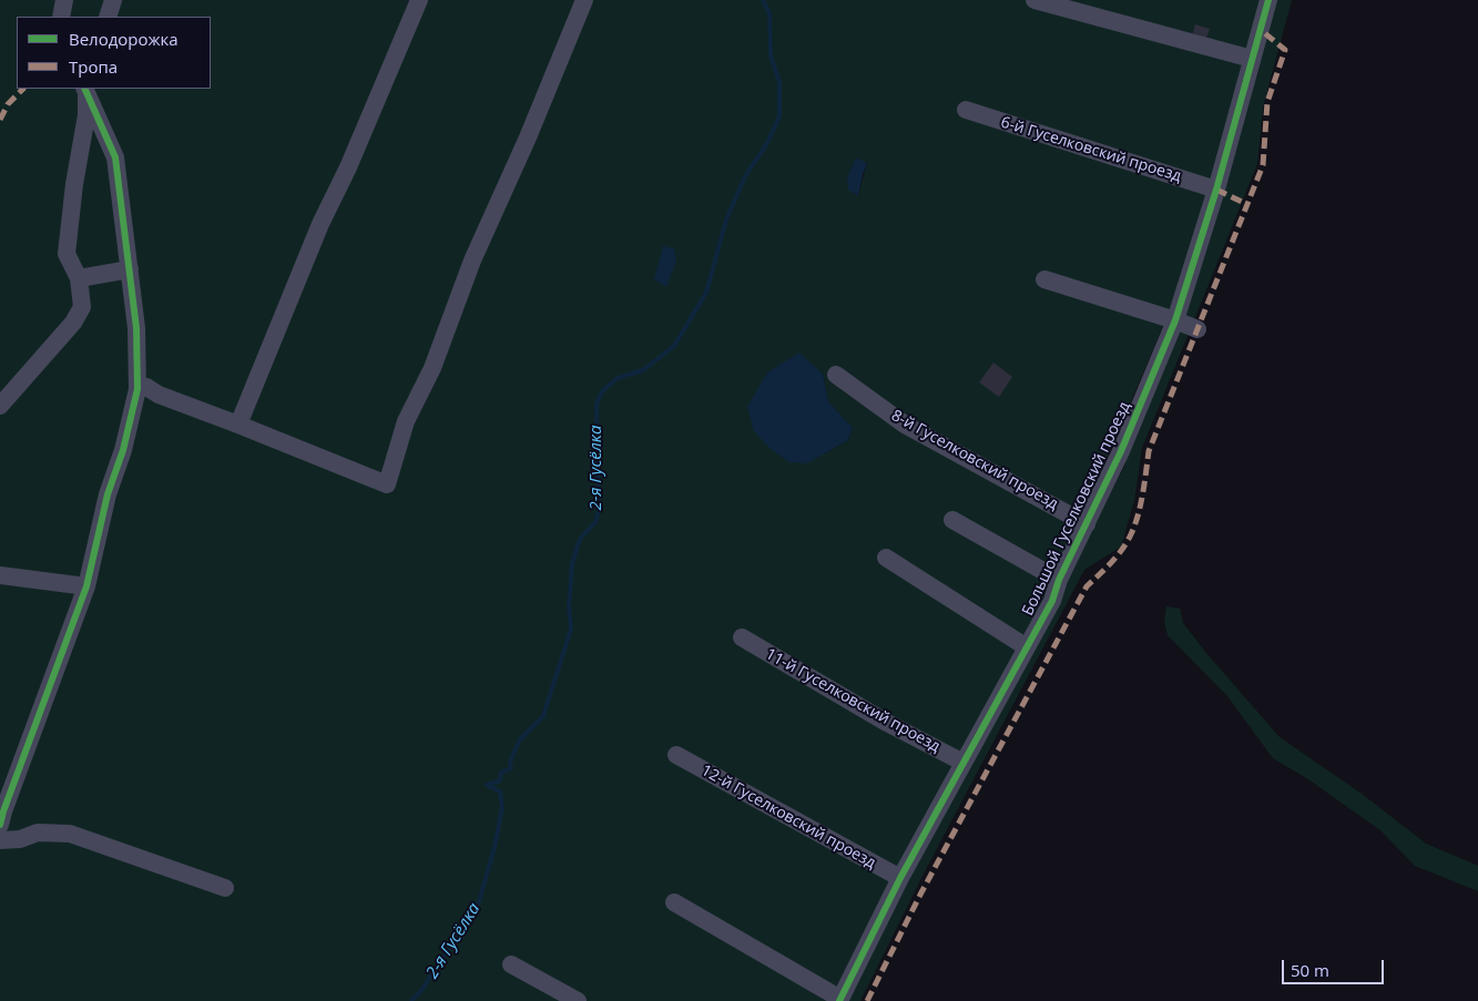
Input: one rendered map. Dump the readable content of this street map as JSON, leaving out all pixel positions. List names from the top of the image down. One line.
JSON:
{"streets":{"street":["6-й Гуселковский проезд","8-й Гуселковский проезд","Большой Гуселковский проезд","11-й Гуселковский проезд","12-й Гуселковский проезд"]},"crossings":[["6-й Гуселковский проезд","Большой Гуселковский проезд"],["8-й Гуселковский проезд","Большой Гуселковский проезд"],["Большой Гуселковский проезд","11-й Гуселковский проезд"],["Большой Гуселковский проезд","12-й Гуселковский проезд"]],"water":["2-я Гусёлка"],"legend":["Велодорожка","Тропа"],"scale_bar":"50 m"}
